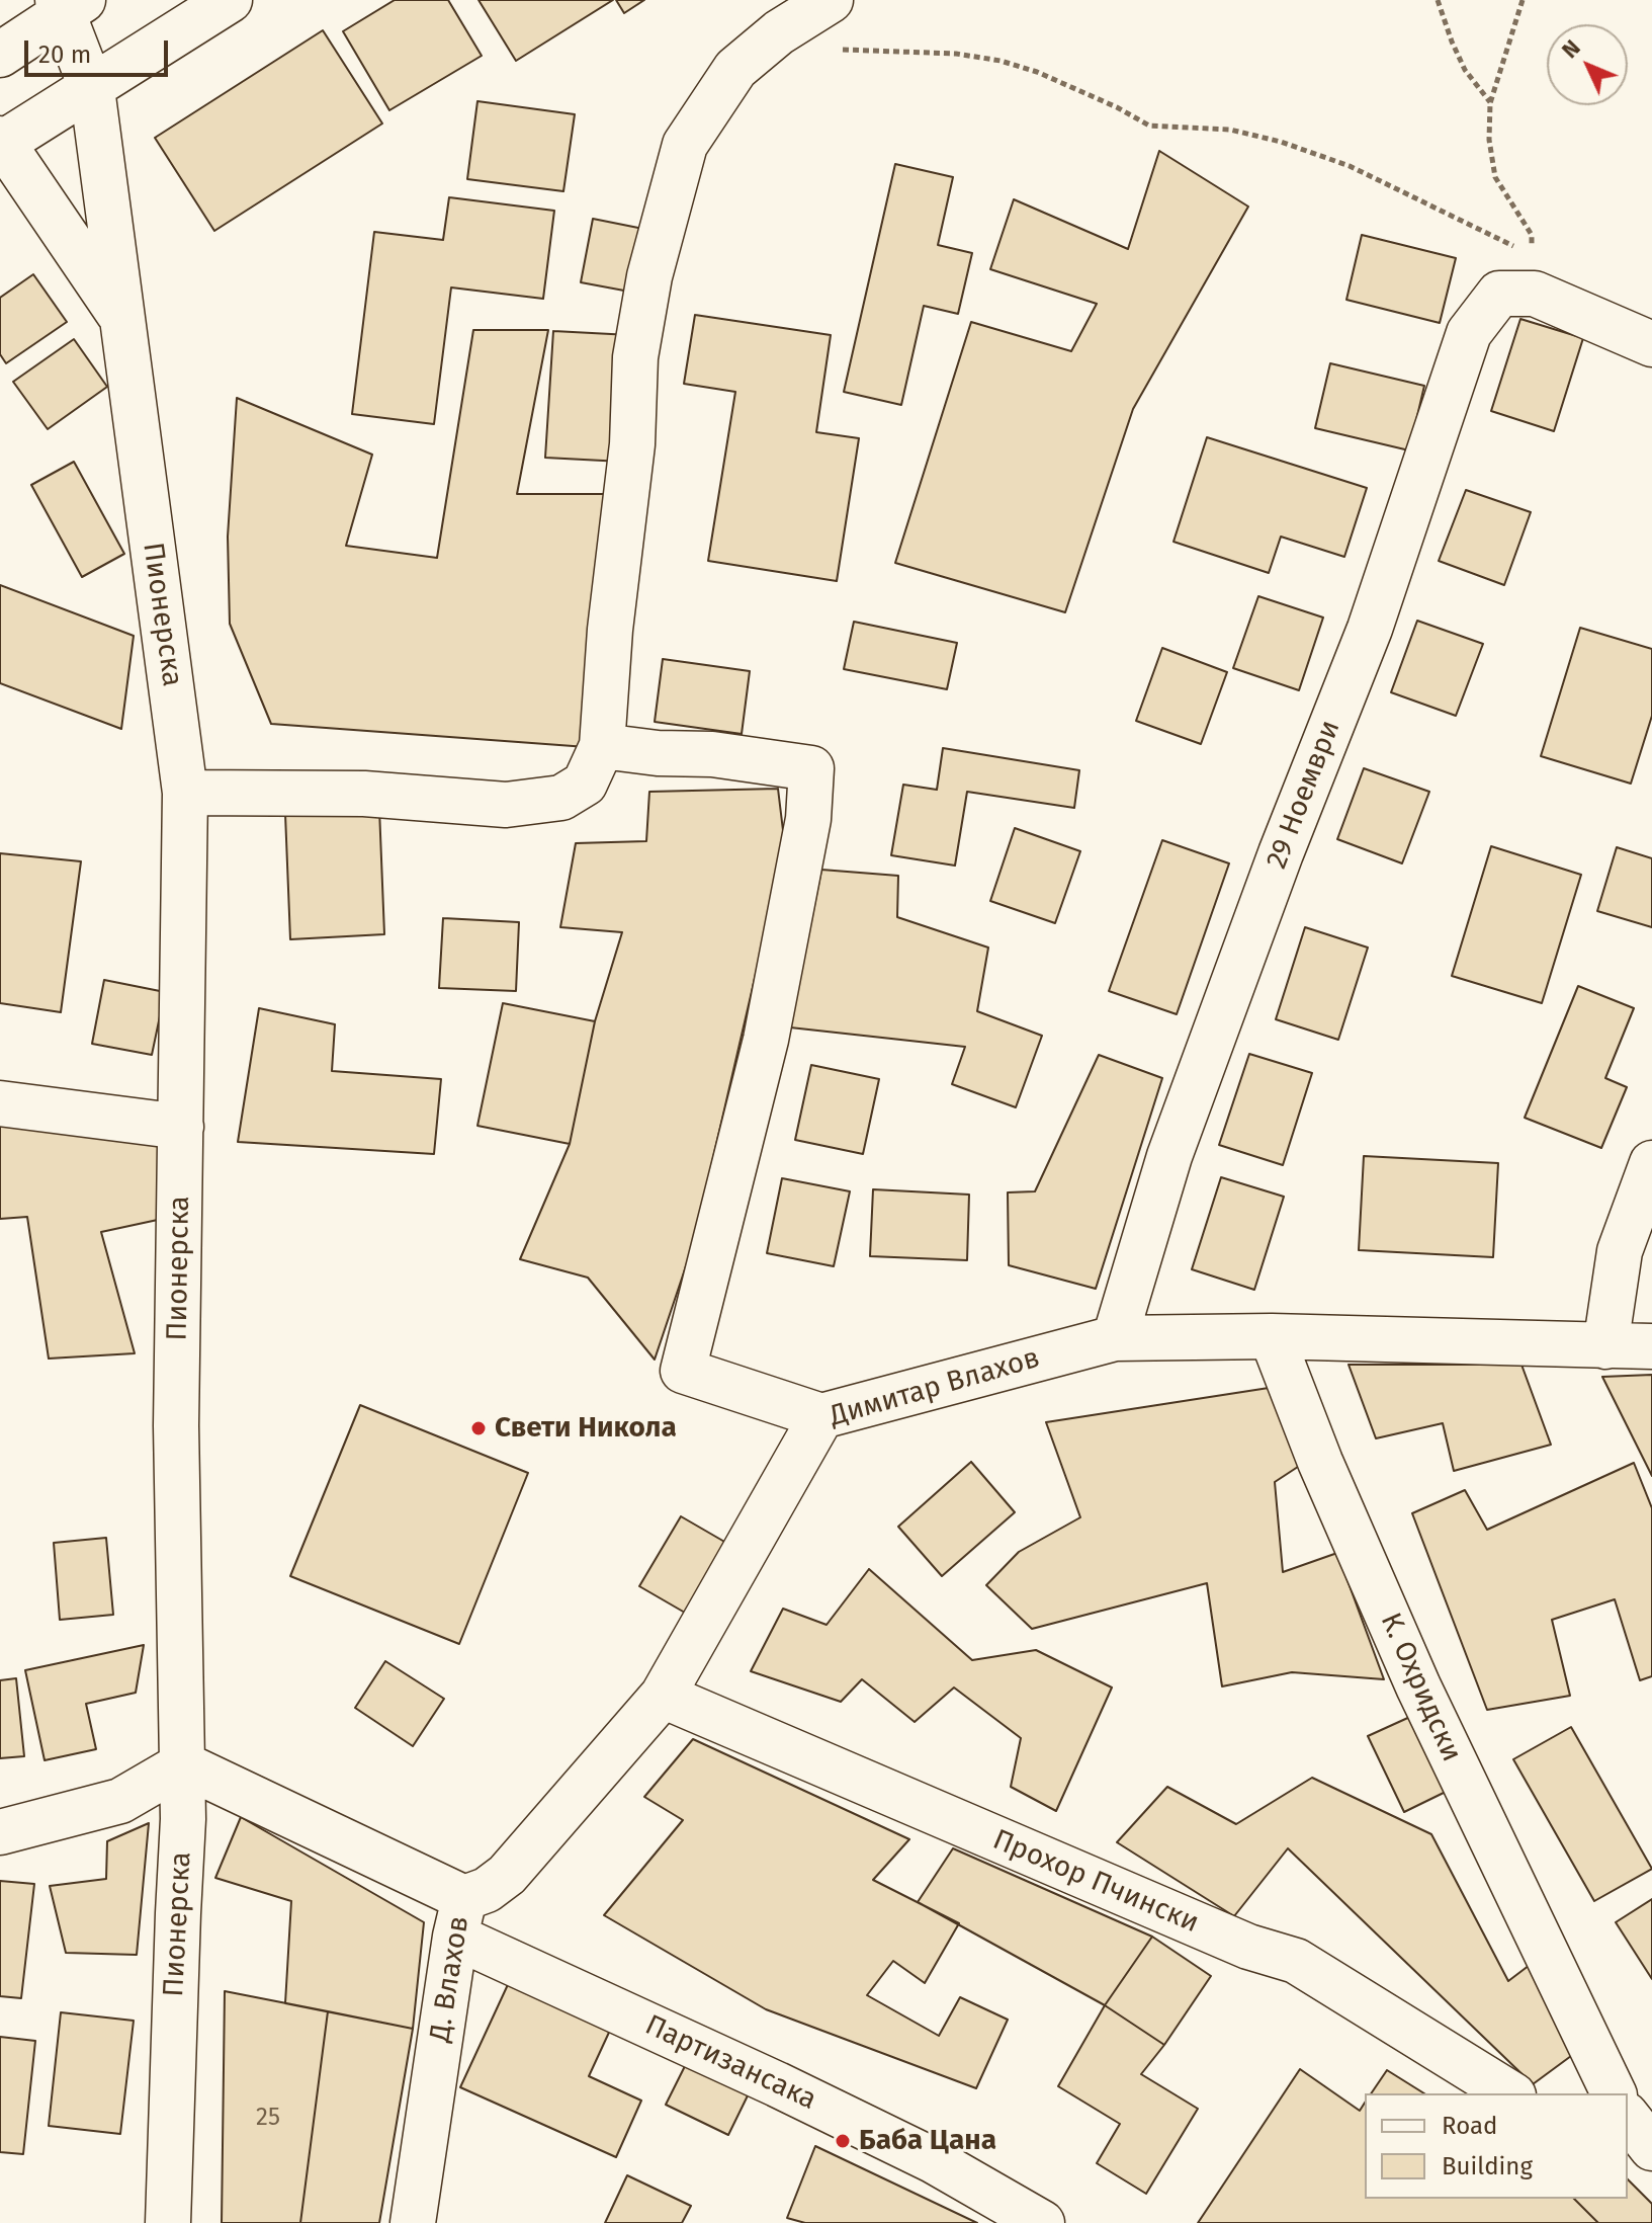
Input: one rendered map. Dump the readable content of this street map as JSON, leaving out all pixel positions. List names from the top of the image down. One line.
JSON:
{"streets":{"street":["Пионерска","29 Ноември","Димитар Влахов","К. Охридски","Прохор Пчински","Д. Влахов","Партизансака"]},"crossings":[["Пионерска","Д. Влахов"],["29 Ноември","Димитар Влахов"],["Димитар Влахов","К. Охридски"],["Димитар Влахов","Прохор Пчински"],["Димитар Влахов","Д. Влахов"],["Димитар Влахов","Партизансака"],["Д. Влахов","Партизансака"]],"places":["Свети Никола","Баба Цана"],"house_numbers":["25"],"legend":["Road","Building"],"scale_bar":"20 m","north":"top left"}
